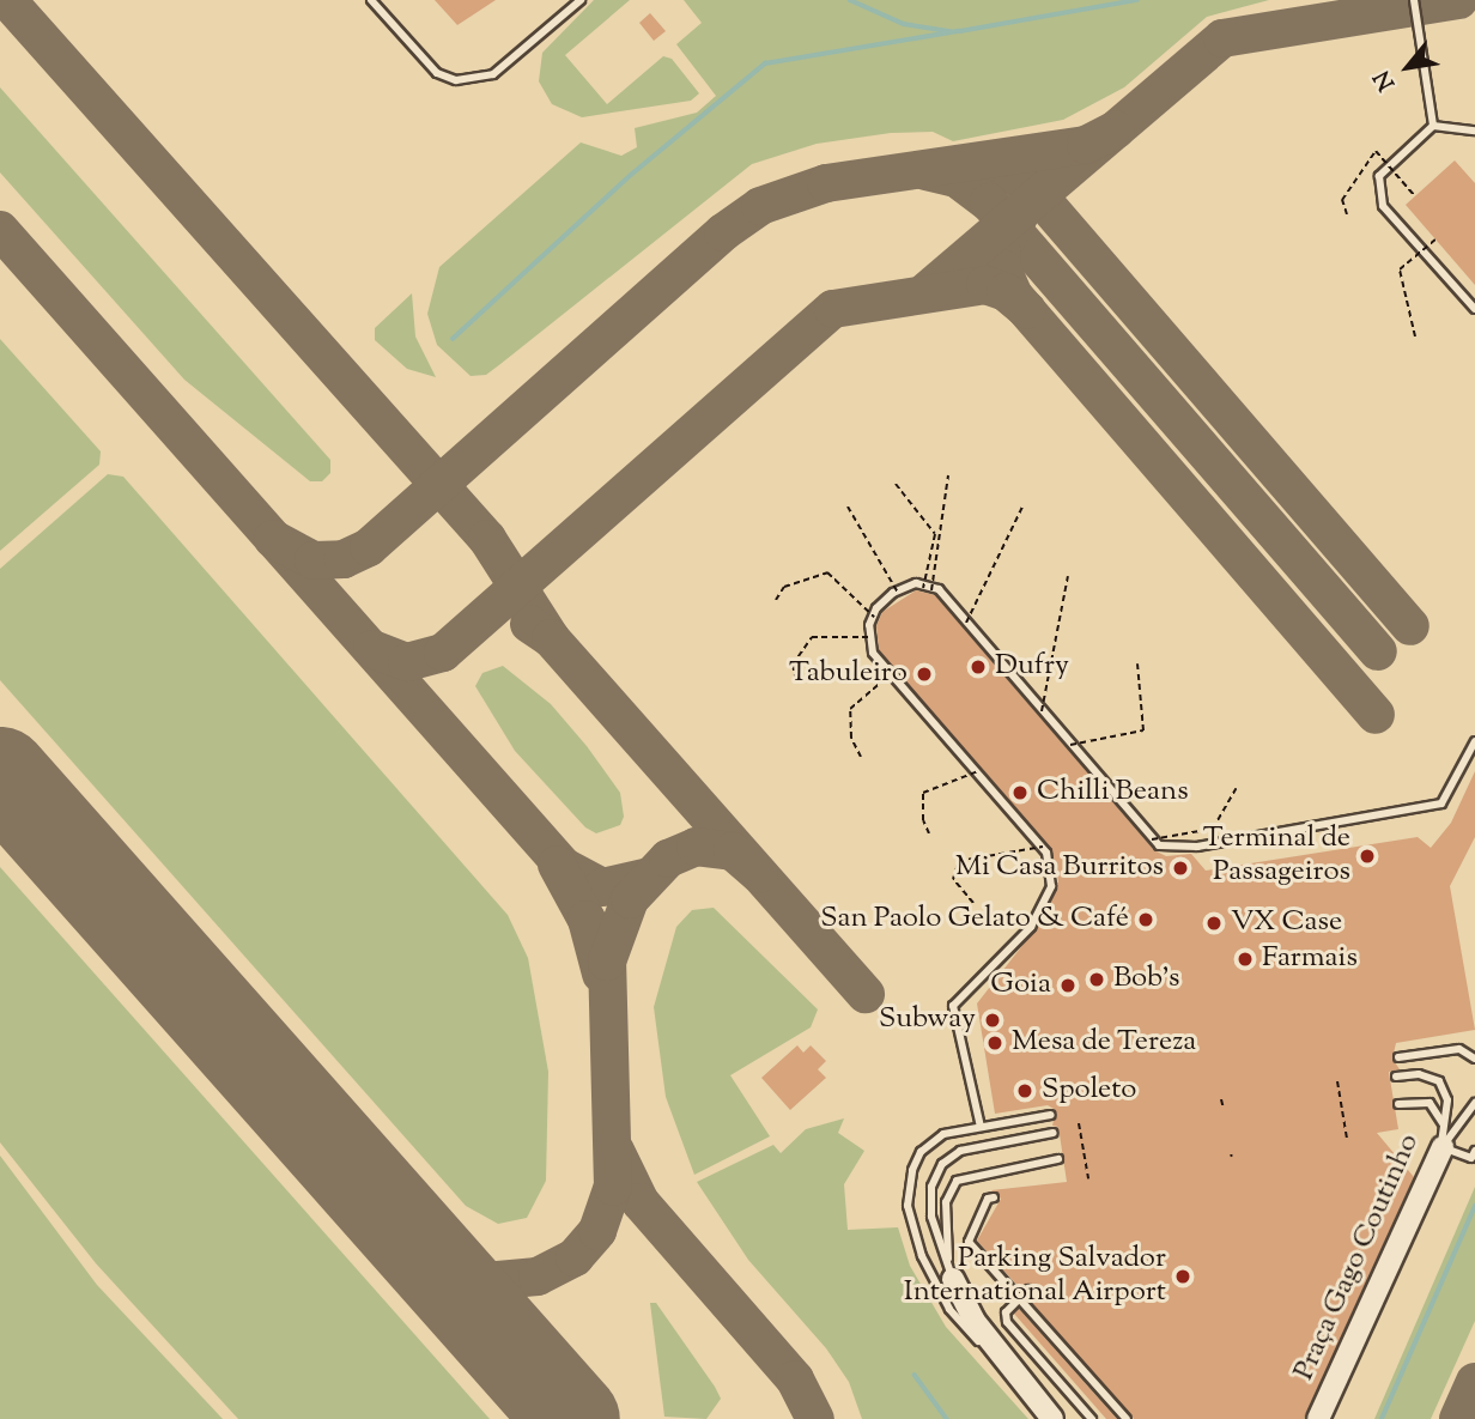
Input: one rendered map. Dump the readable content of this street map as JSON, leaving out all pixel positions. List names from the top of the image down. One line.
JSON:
{"streets":{"main road":["Praça Gago Coutinho"]},"places":["Dufry","Tabuleiro","Chilli Beans","Terminal de Passageiros","Mi Casa Burritos","San Paolo Gelato & Café","VX Case","Farmais","Bob's","Goia","Subway","Mesa de Tereza","Spoleto","Parking Salvador International Airport"],"north":"bottom left"}
